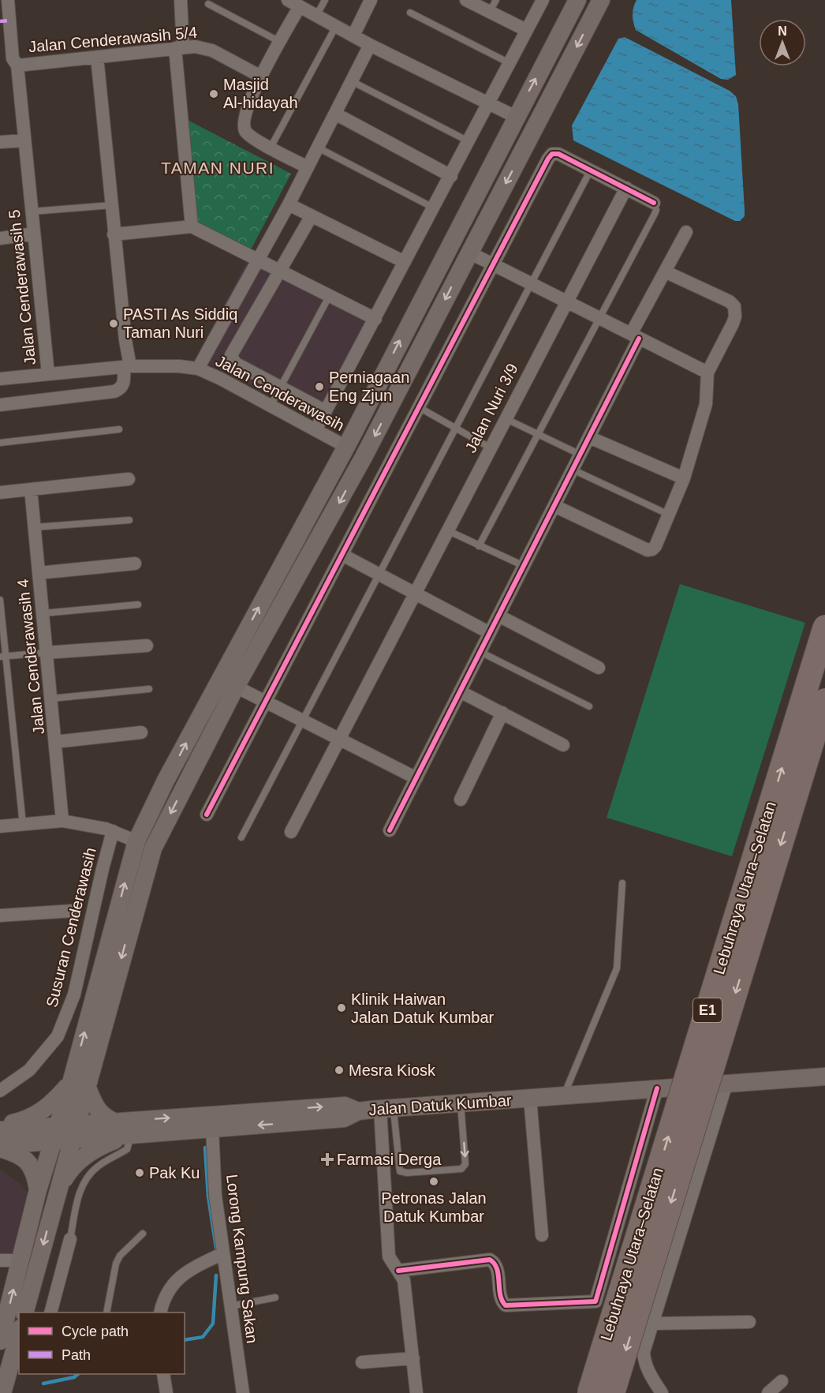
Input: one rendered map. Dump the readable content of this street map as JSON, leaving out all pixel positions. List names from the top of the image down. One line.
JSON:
{"streets":{"highway":["Lebuhraya Utara–Selatan","E1"],"main road":["Jalan Datuk Kumbar"],"street":["Jalan Cenderawasih 5/4","Jalan Cenderawasih 5","Jalan Cenderawasih","Jalan Nuri 3/9","Jalan Cenderawasih 4","Susuran Cenderawasih","Lorong Kampung Sakan"]},"crossings":[["Jalan Cenderawasih 5/4","Jalan Cenderawasih 5"],["Jalan Cenderawasih 5","Jalan Cenderawasih"],["Jalan Datuk Kumbar","Lorong Kampung Sakan"]],"districts":["TAMAN NURI"],"places":{"other":["Masjid Al-hidayah","PASTI As Siddiq Taman Nuri","Perniagaan Eng Zjun","Klinik Haiwan Jalan Datuk Kumbar","Mesra Kiosk","Pak Ku","Petronas Jalan Datuk Kumbar"],"health":["Farmasi Derga"]},"legend":["Cycle path","Path"],"north":"top"}
